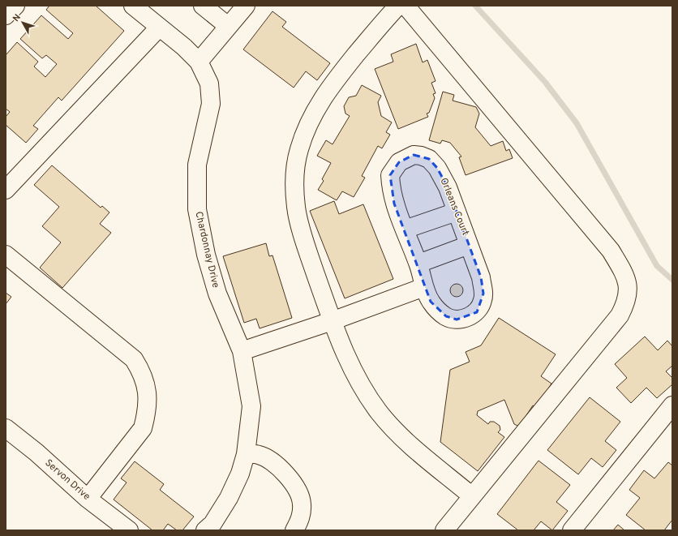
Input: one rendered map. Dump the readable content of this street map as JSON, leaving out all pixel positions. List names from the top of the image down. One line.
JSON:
{"streets":{"street":["Orleans Court","Chardonnay Drive","Servon Drive"]},"north":"top left"}
